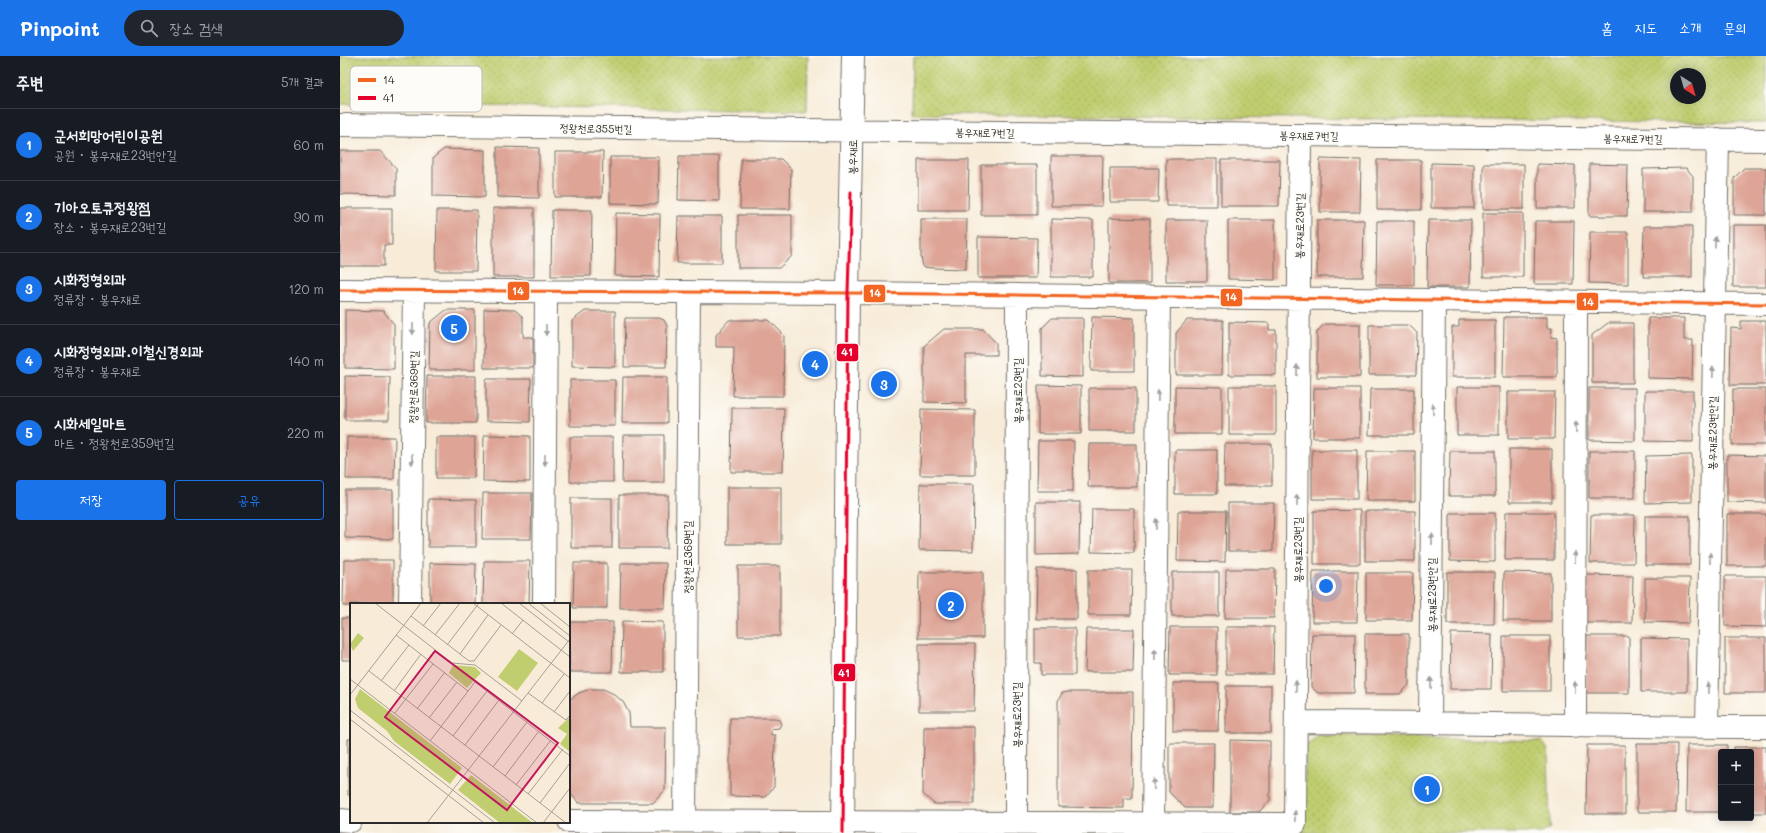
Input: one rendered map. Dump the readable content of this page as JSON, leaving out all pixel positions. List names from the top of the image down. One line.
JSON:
{"streets":{"street":["정왕천로355번길","봉우재로7번길","봉우재로","봉우재로23번길","정왕천로369번길","봉우재로23번안길"]},"crossings":[["정왕천로355번길","봉우재로7번길"],["정왕천로355번길","봉우재로"],["봉우재로7번길","봉우재로"],["봉우재로7번길","봉우재로23번길"],["봉우재로7번길","봉우재로23번안길"],["봉우재로","봉우재로23번길"]],"lines":["transit line 41","transit line 14"],"legend":["14","41"],"north":"bottom right","page":{"header":"Pinpoint","search":"장소 검색","nav":["홈","지도","소개","문의"],"heading":["주변","5개 결과"],"list":[{"mark":"1","name":"군서희망어린이공원","note":"공원 · 봉우재로23번안길","value":"60 m"},{"mark":"2","name":"기아오토큐정왕점","note":"장소 · 봉우재로23번길","value":"90 m"},{"mark":"3","name":"시화정형외과","note":"정류장 · 봉우재로","value":"120 m"},{"mark":"4","name":"시화정형외과.이철신경외과","note":"정류장 · 봉우재로","value":"140 m"},{"mark":"5","name":"시화세일마트","note":"마트 · 정왕천로359번길","value":"220 m"}],"pins":["5","4","3","2","1"],"buttons":["저장","공유"],"map_buttons":["+","−"]}}
